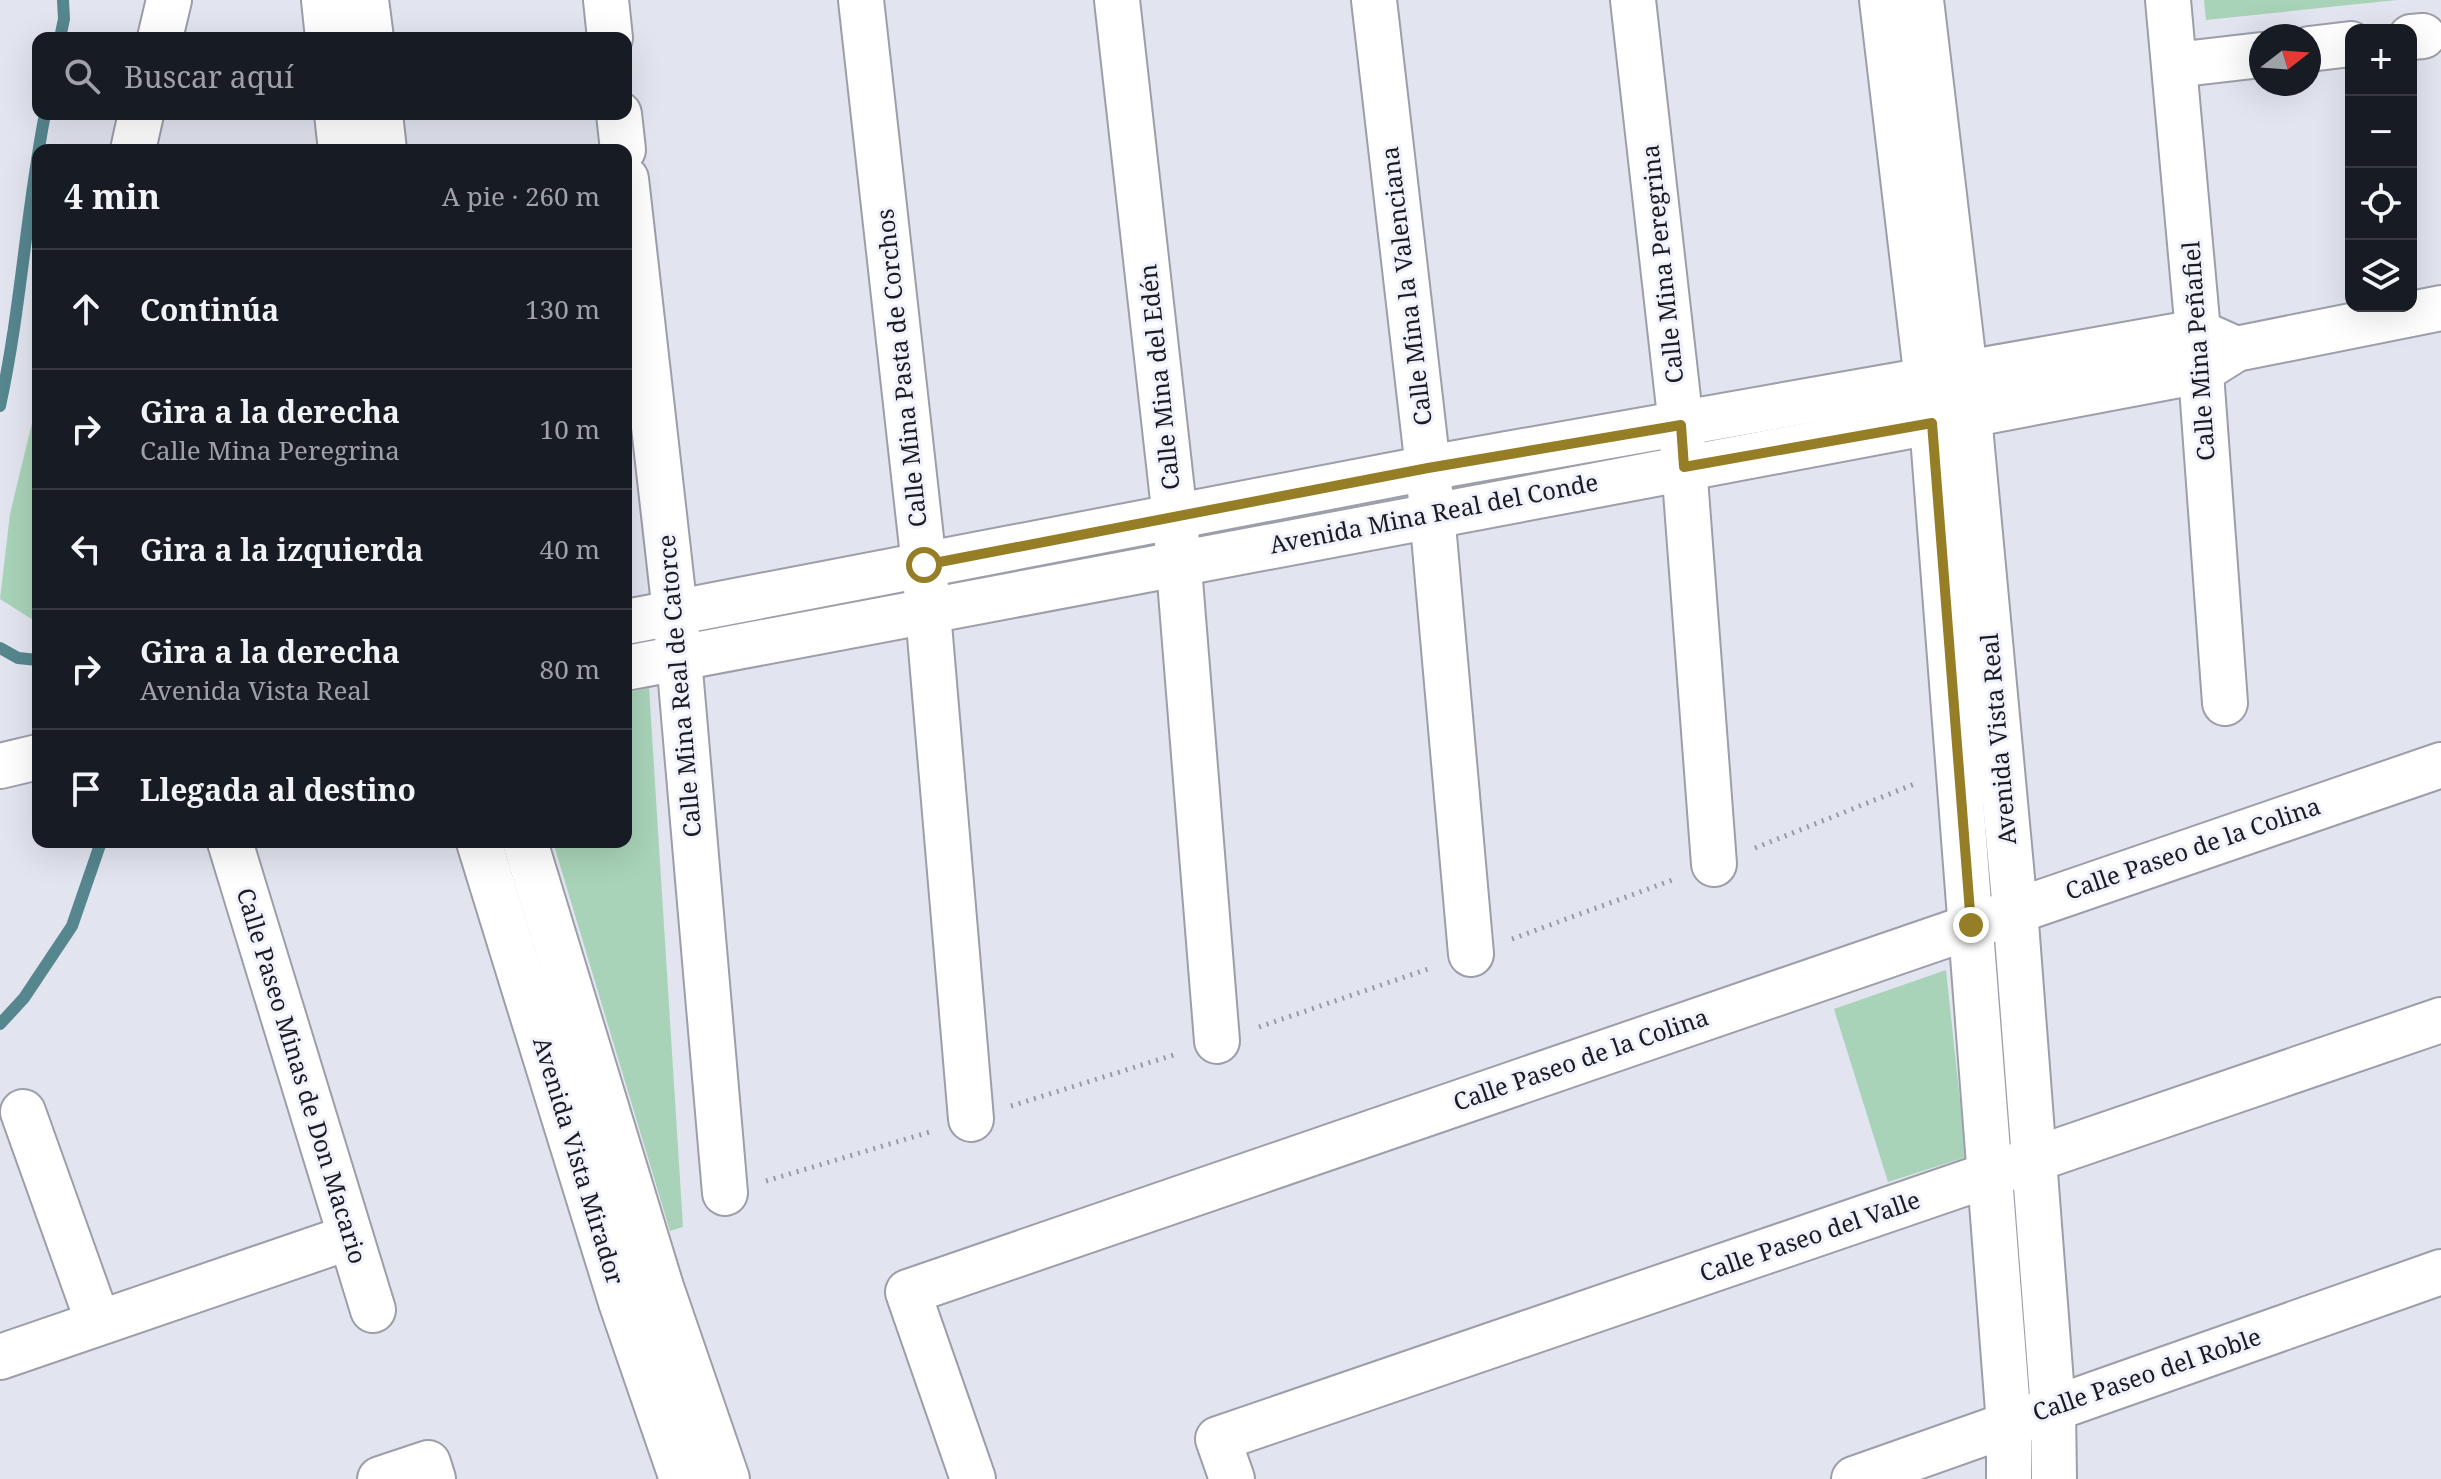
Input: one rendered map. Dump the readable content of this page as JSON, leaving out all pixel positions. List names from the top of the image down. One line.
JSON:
{"streets":{"street":["Calle Mina Peregrina","Calle Mina la Valenciana","Calle Mina Peñafiel","Calle Mina Pasta de Corchos","Calle Mina del Edén","Avenida Mina Real del Conde","Calle Mina Real de Catorce","Avenida Vista Real","Calle Paseo de la Colina","Calle Paseo Minas de Don Macario","Avenida Vista Mirador","Calle Paseo del Valle","Calle Paseo del Roble"]},"crossings":[["Calle Mina Peregrina","Avenida Mina Real del Conde"],["Calle Mina la Valenciana","Avenida Mina Real del Conde"],["Calle Mina Peñafiel","Avenida Mina Real del Conde"],["Calle Mina Pasta de Corchos","Avenida Mina Real del Conde"],["Calle Mina del Edén","Avenida Mina Real del Conde"],["Avenida Mina Real del Conde","Calle Mina Real de Catorce"],["Avenida Mina Real del Conde","Avenida Vista Real"],["Avenida Vista Real","Calle Paseo de la Colina"],["Avenida Vista Real","Calle Paseo del Valle"],["Avenida Vista Real","Calle Paseo del Roble"]],"north":"right","page":{"map_buttons":["+","−"],"search":"Buscar aquí","heading":["4 min","A pie · 260 m"],"list":[["Continúa","130 m"],["Gira a la derecha","Calle Mina Peregrina","10 m"],["Gira a la izquierda","40 m"],["Gira a la derecha","Avenida Vista Real","80 m"],"Llegada al destino"]}}
